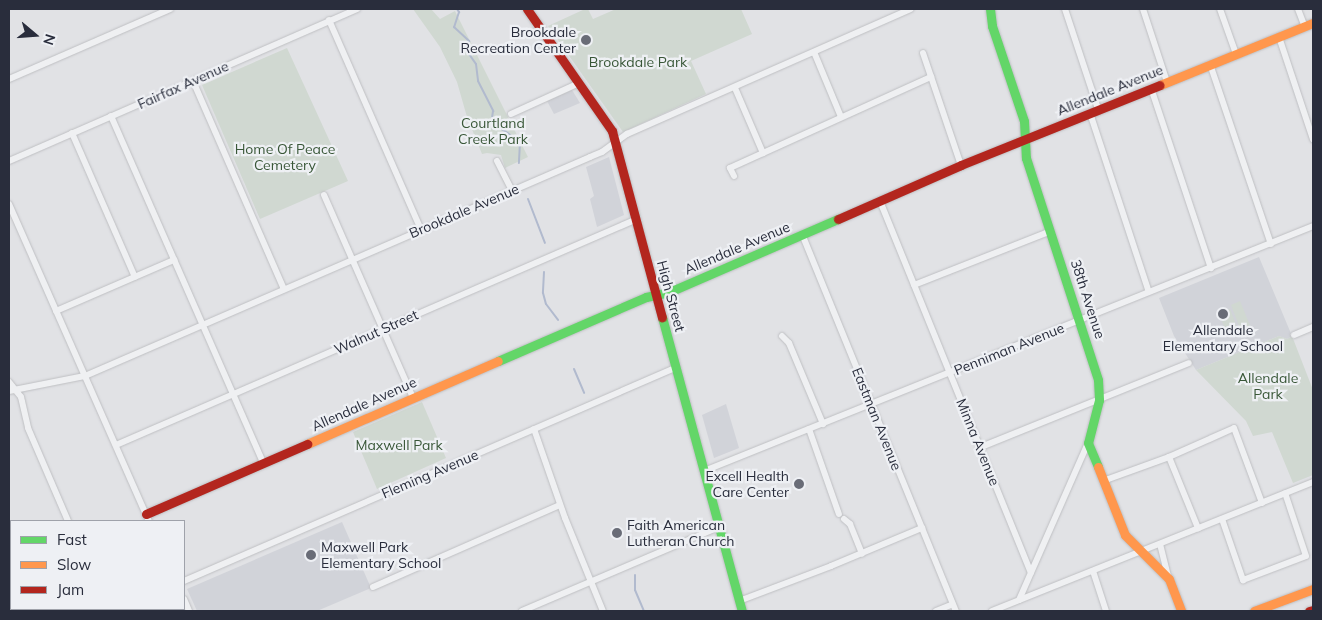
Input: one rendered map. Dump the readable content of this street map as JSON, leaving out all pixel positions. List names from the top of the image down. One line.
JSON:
{"streets":{"main road":["Allendale Avenue","High Street","38th Avenue"],"street":["Fairfax Avenue","Brookdale Avenue","Walnut Street","Penniman Avenue","Eastman Avenue","Minna Avenue","Fleming Avenue"]},"crossings":[["Allendale Avenue","High Street"],["Allendale Avenue","38th Avenue"],["Allendale Avenue","Eastman Avenue"],["Allendale Avenue","Minna Avenue"],["Brookdale Avenue","High Street"],["High Street","Walnut Street"],["High Street","Penniman Avenue"],["High Street","Fleming Avenue"],["38th Avenue","Penniman Avenue"],["Penniman Avenue","Eastman Avenue"],["Penniman Avenue","Minna Avenue"]],"parks":["Brookdale Park","Courtland Creek Park","Home Of Peace Cemetery","Allendale Park","Maxwell Park"],"places":["Brookdale Recreation Center","Allendale Elementary School","Excell Health Care Center","Faith American Lutheran Church","Maxwell Park Elementary School"],"legend":["Fast","Slow","Jam"],"north":"right"}
